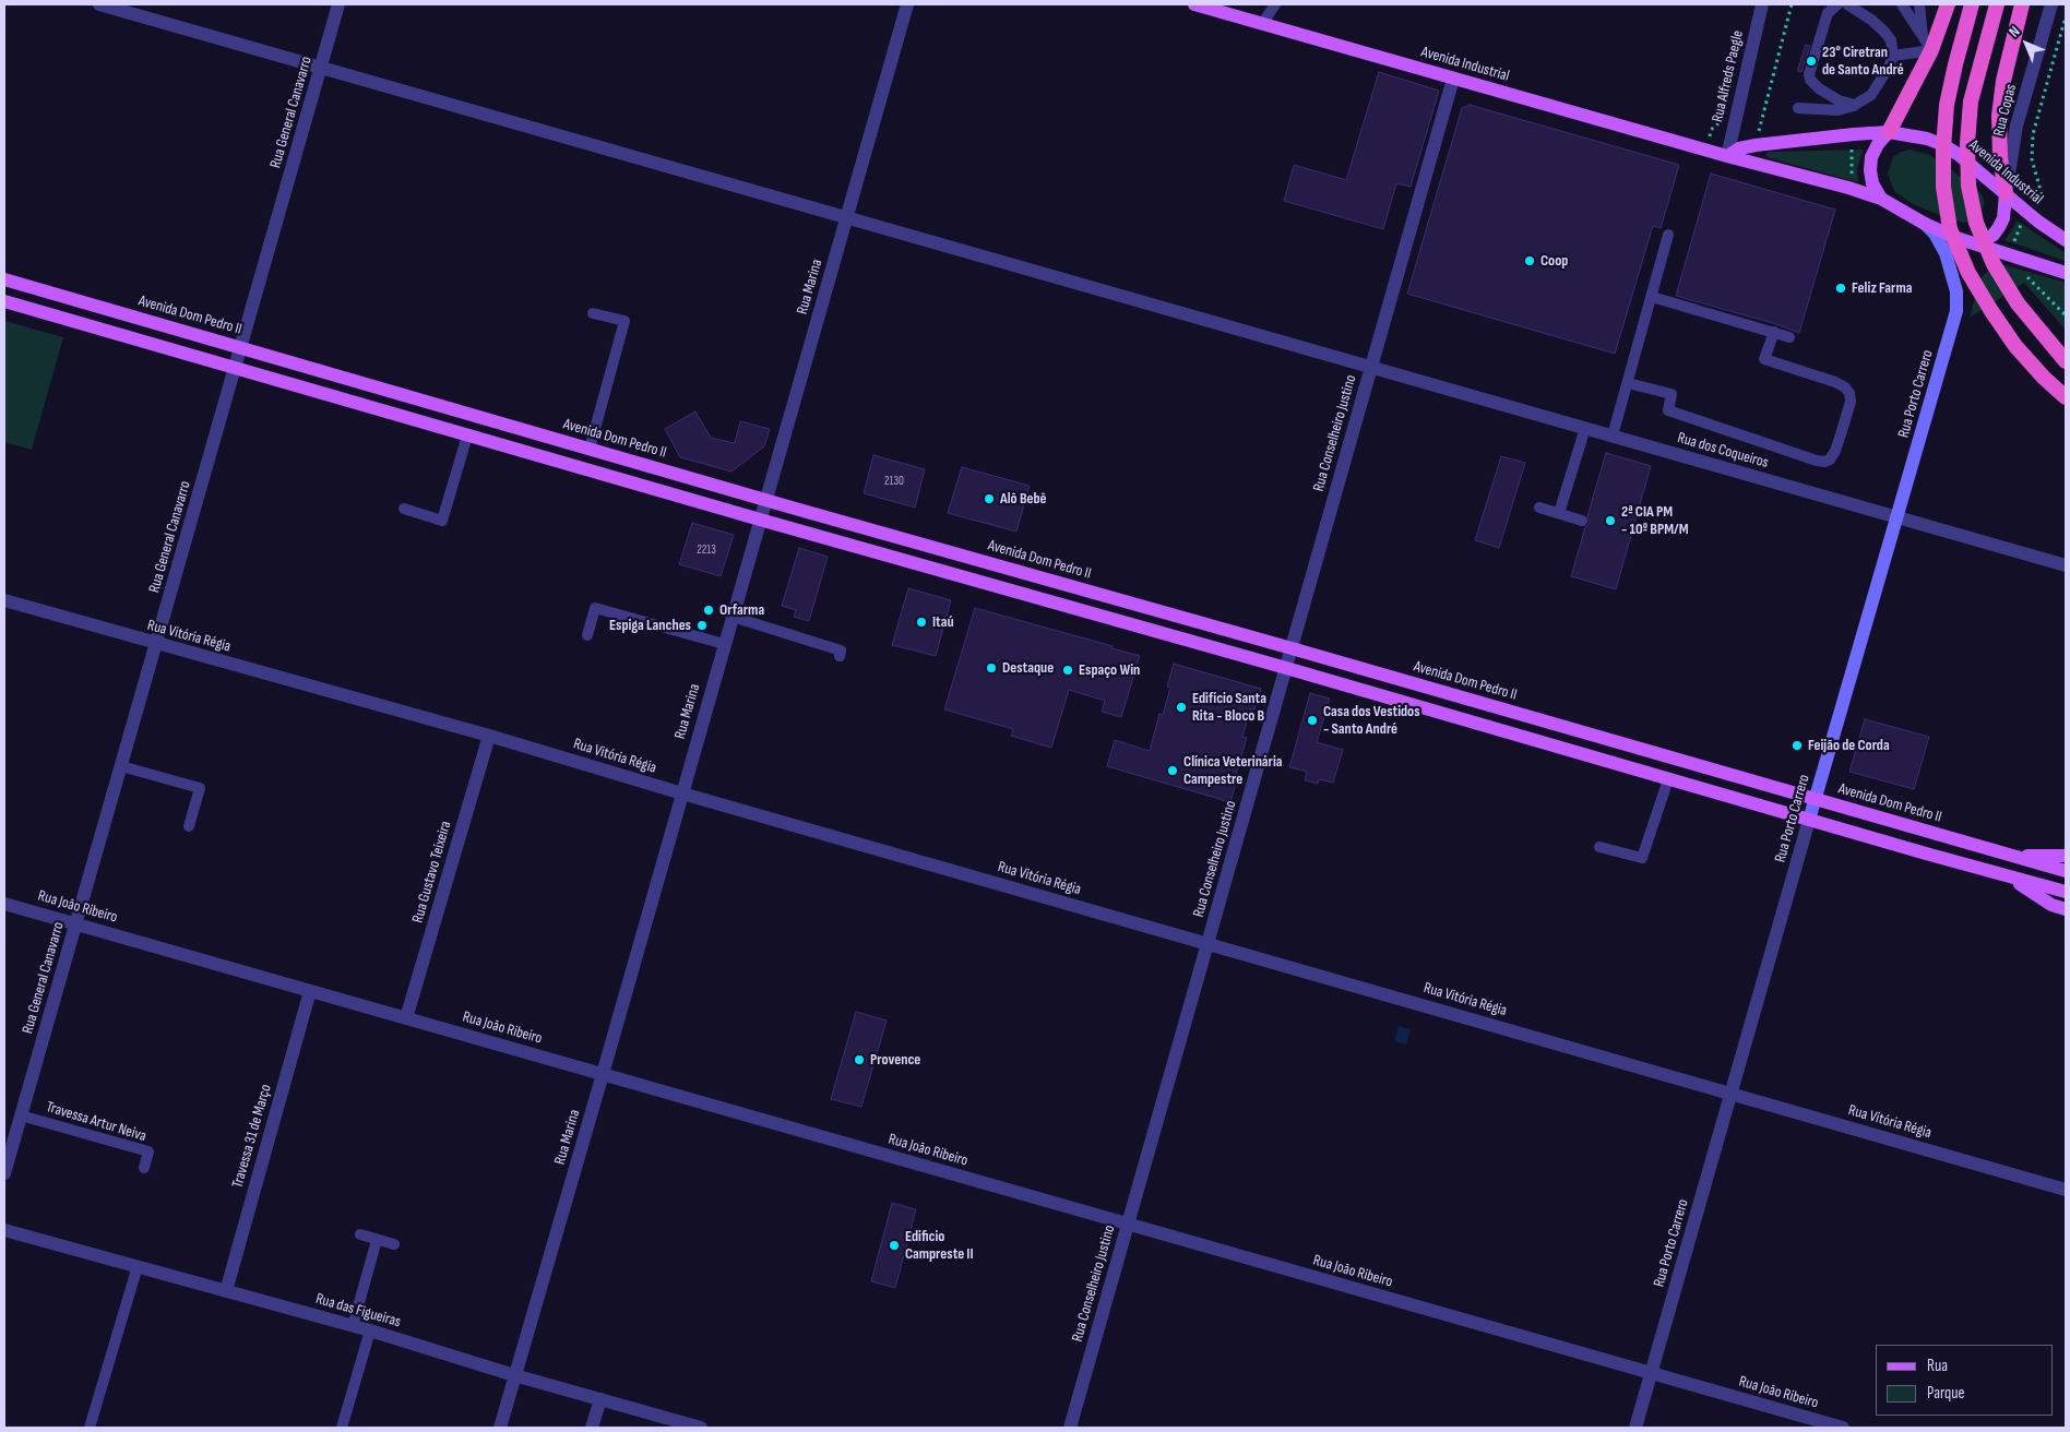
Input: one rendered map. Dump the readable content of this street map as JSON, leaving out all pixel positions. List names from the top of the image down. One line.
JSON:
{"streets":{"main road":["Avenida Industrial","Avenida Dom Pedro II","Rua Porto Carrero"],"street":["Rua Alfreds Paegle","Rua Copas","Rua General Canavarro","Rua Marina","Rua Conselheiro Justino","Rua dos Coqueiros","Rua Vitória Régia","Rua Gustavo Teixeira","Rua João Ribeiro","Travessa 31 de Março","Rua das Figueiras"],"lane":["Travessa Artur Neiva"]},"crossings":[["Avenida Industrial","Rua Alfreds Paegle"],["Avenida Industrial","Rua Copas"],["Avenida Industrial","Rua Porto Carrero"],["Avenida Industrial","Rua Conselheiro Justino"],["Rua General Canavarro","Avenida Dom Pedro II"],["Rua General Canavarro","Rua dos Coqueiros"],["Rua General Canavarro","Rua Vitória Régia"],["Rua General Canavarro","Rua João Ribeiro"],["Rua General Canavarro","Travessa Artur Neiva"],["Rua Marina","Avenida Dom Pedro II"],["Rua Marina","Rua dos Coqueiros"],["Rua Marina","Rua Vitória Régia"],["Rua Marina","Rua João Ribeiro"],["Rua Marina","Rua das Figueiras"],["Avenida Dom Pedro II","Rua Porto Carrero"],["Avenida Dom Pedro II","Rua Conselheiro Justino"],["Rua Porto Carrero","Rua dos Coqueiros"],["Rua Porto Carrero","Rua Vitória Régia"],["Rua Porto Carrero","Rua João Ribeiro"],["Rua Conselheiro Justino","Rua dos Coqueiros"],["Rua Conselheiro Justino","Rua Vitória Régia"],["Rua Conselheiro Justino","Rua João Ribeiro"],["Rua Vitória Régia","Rua Gustavo Teixeira"],["Rua Gustavo Teixeira","Rua João Ribeiro"],["Rua João Ribeiro","Travessa 31 de Março"],["Travessa 31 de Março","Rua das Figueiras"]],"places":["23° Ciretran de Santo André","Coop","Feliz Farma","Alô Bebê","2ª CIA PM - 10º BPM/M","Orfarma","Itaú","Espiga Lanches","Destaque","Espaço Win","Edifício Santa Rita - Bloco B","Casa dos Vestidos - Santo André","Feijão de Corda","Clínica Veterinária Campestre","Provence","Edificio Campreste II"],"house_numbers":["2130","2213"],"legend":["Rua","Parque"],"north":"top left"}
